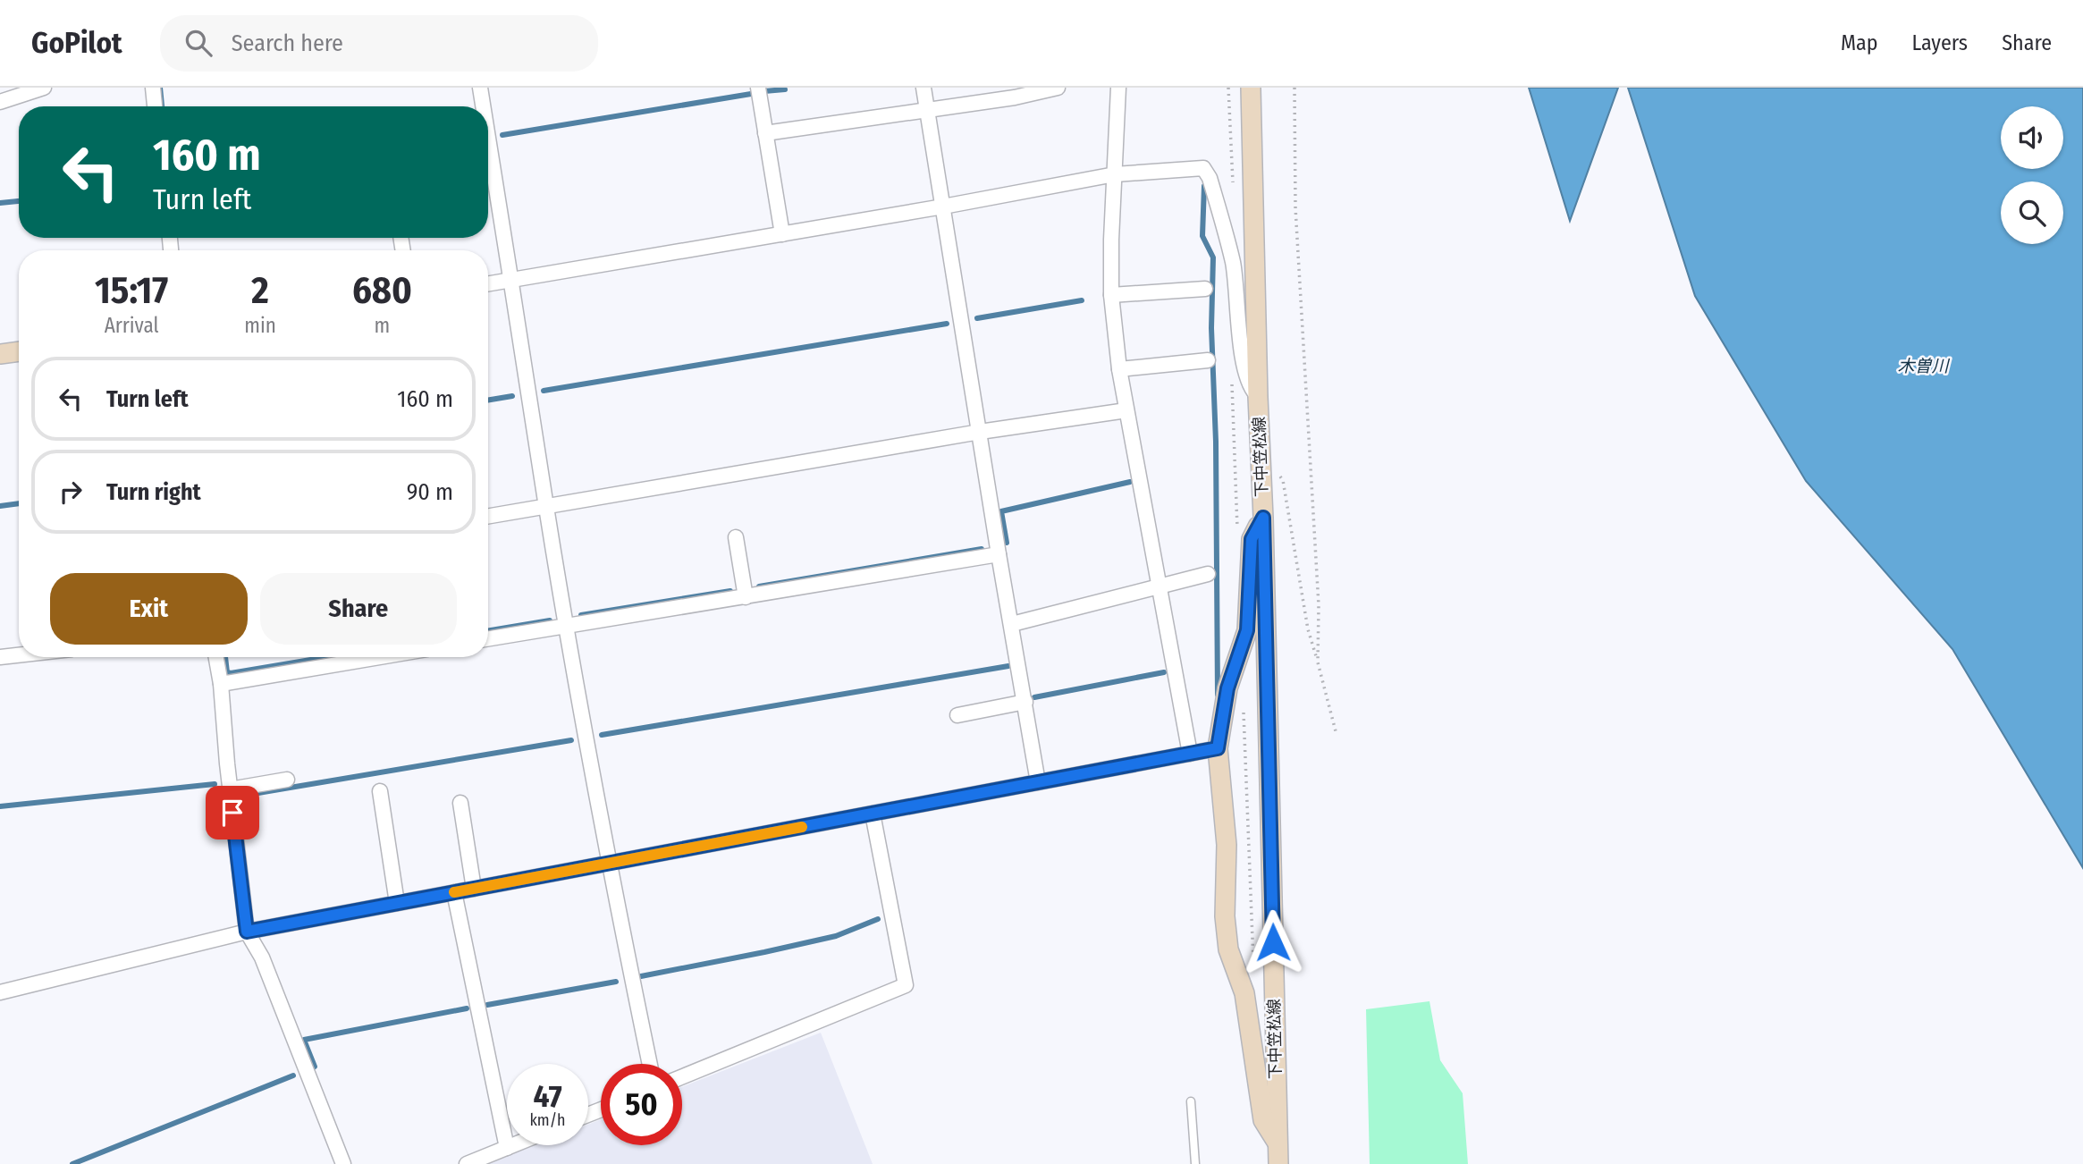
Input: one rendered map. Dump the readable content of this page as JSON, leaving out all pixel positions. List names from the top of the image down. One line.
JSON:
{"streets":{"main road":["下中笠松線"]},"water":["木曽川"],"page":{"header":"GoPilot","search":"Search here","nav":["Map","Layers","Share"],"turn":["160 m","Turn left"],"eta":["15:17","Arrival","2","min","680","m"],"list":[{"name":"Turn left","value":"160 m"},{"name":"Turn right","value":"90 m"}],"buttons":["Exit","Share"],"speed":"47 km/h","limit":"50"}}
